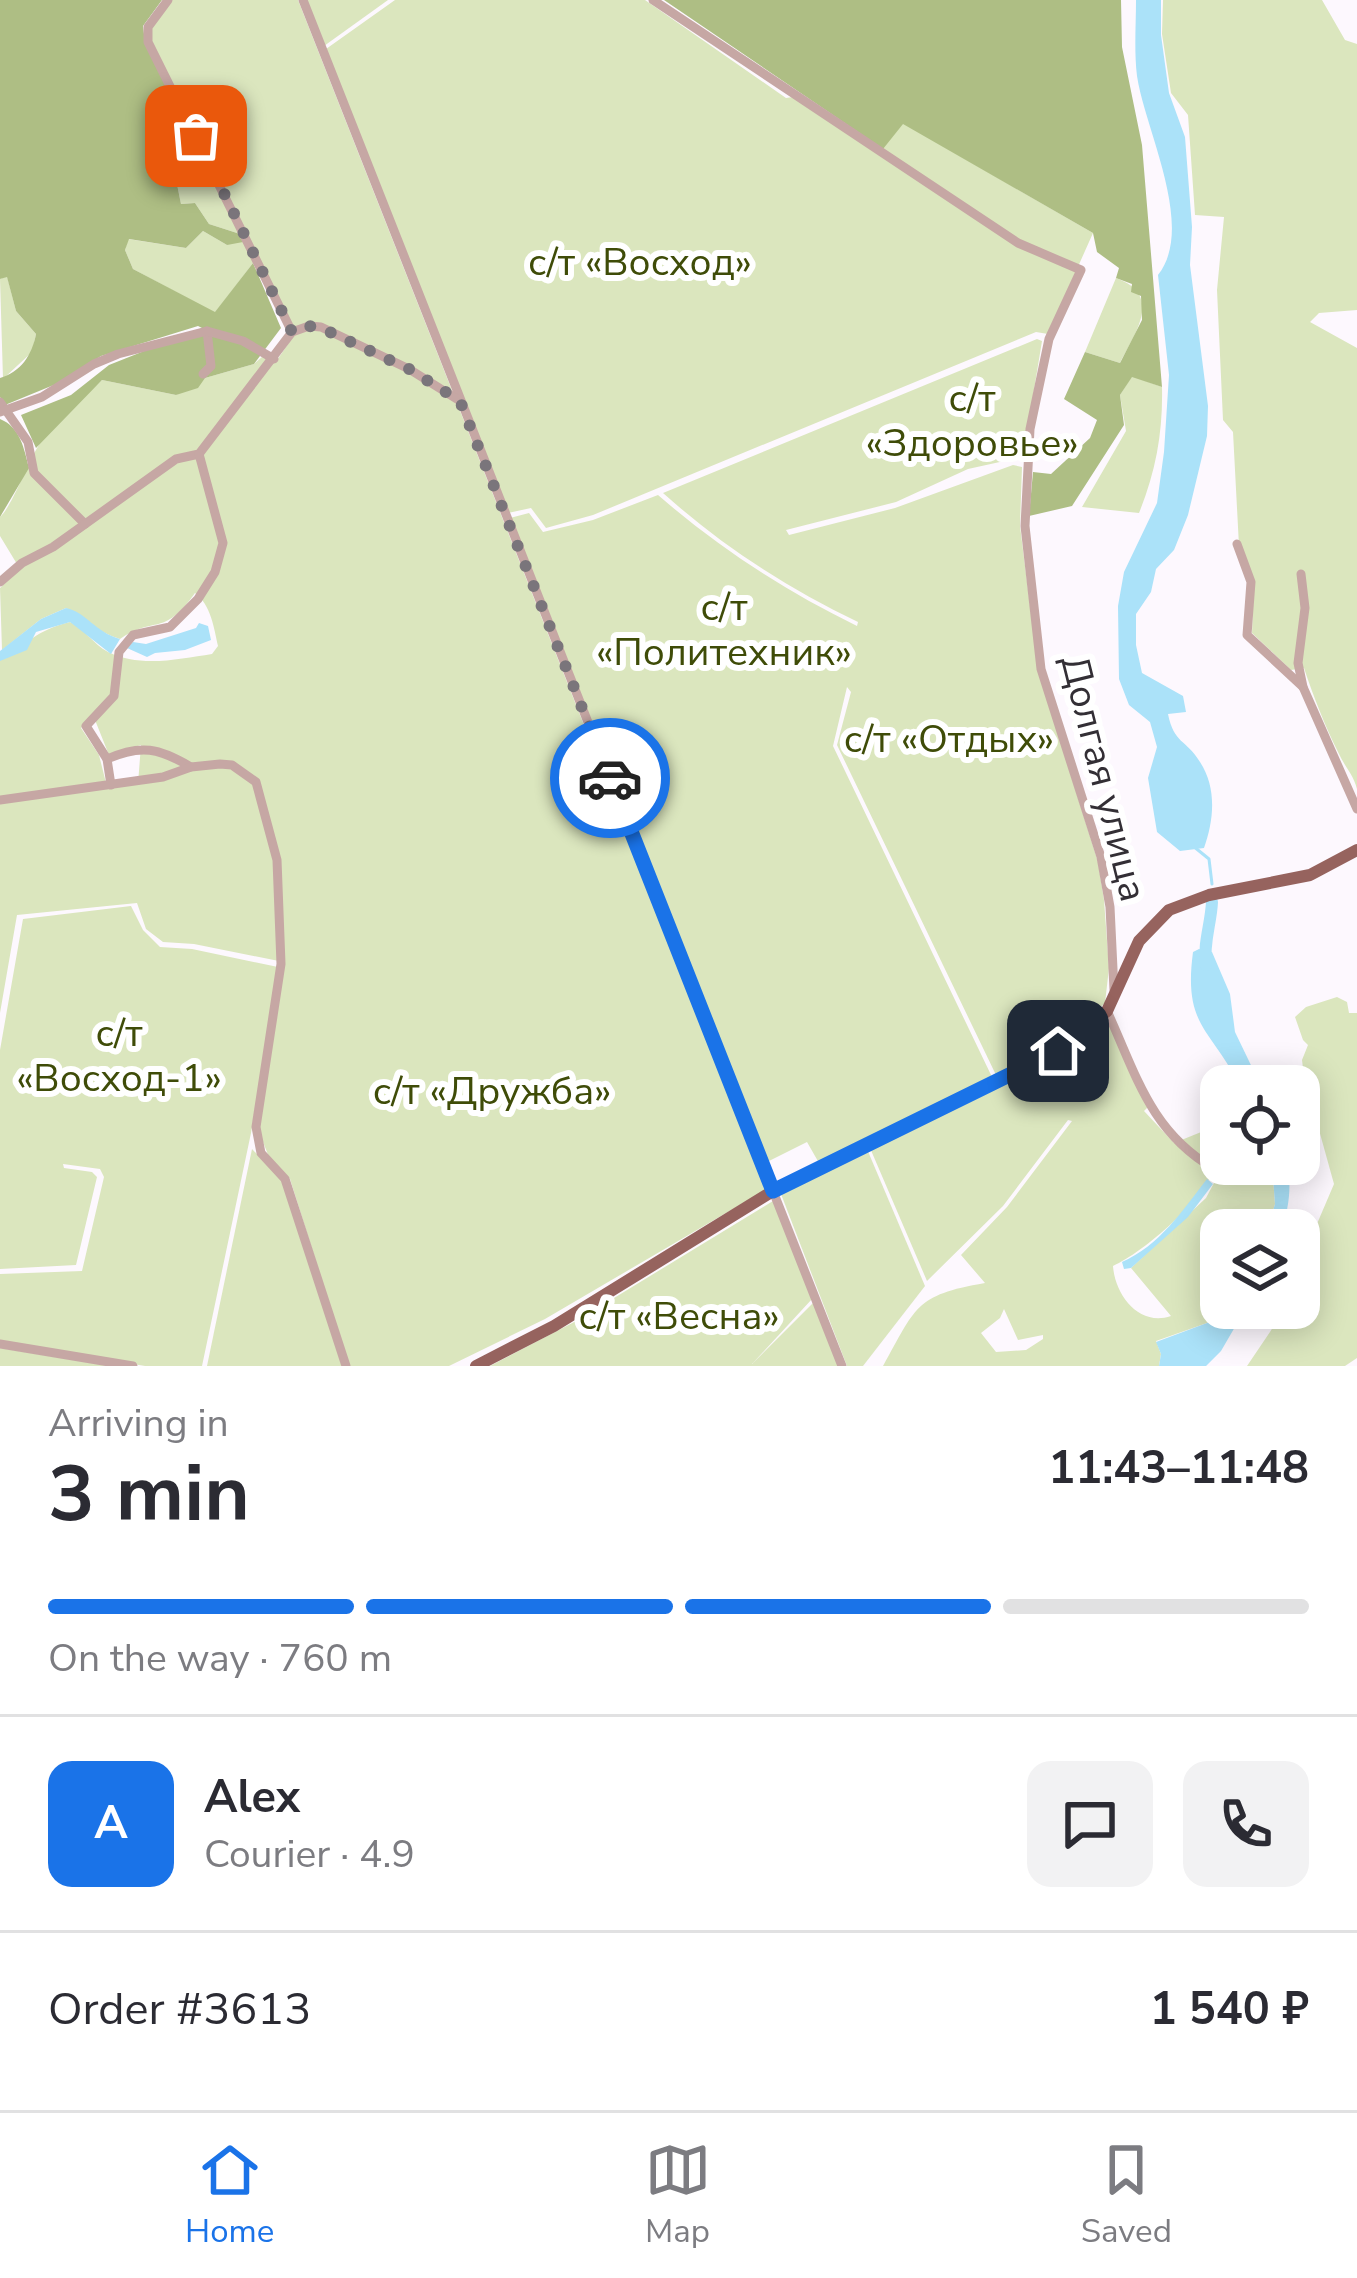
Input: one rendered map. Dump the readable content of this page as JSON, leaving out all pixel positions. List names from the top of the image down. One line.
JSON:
{"streets":{"street":["Долгая улица"]},"parks":["с/т «Восход»","с/т «Здоровье»","с/т «Политехник»","с/т «Отдых»","с/т «Восход-1»","с/т «Дружба»","с/т «Весна»"],"page":{"heading":["3 min","Arriving in","11:43–11:48"],"panel":["Alex","Courier · 4.9","Order #3613","1 540 ₽"],"bar":"On the way · 760 m","round":"A","tabs":["Home","Map","Saved"]}}
